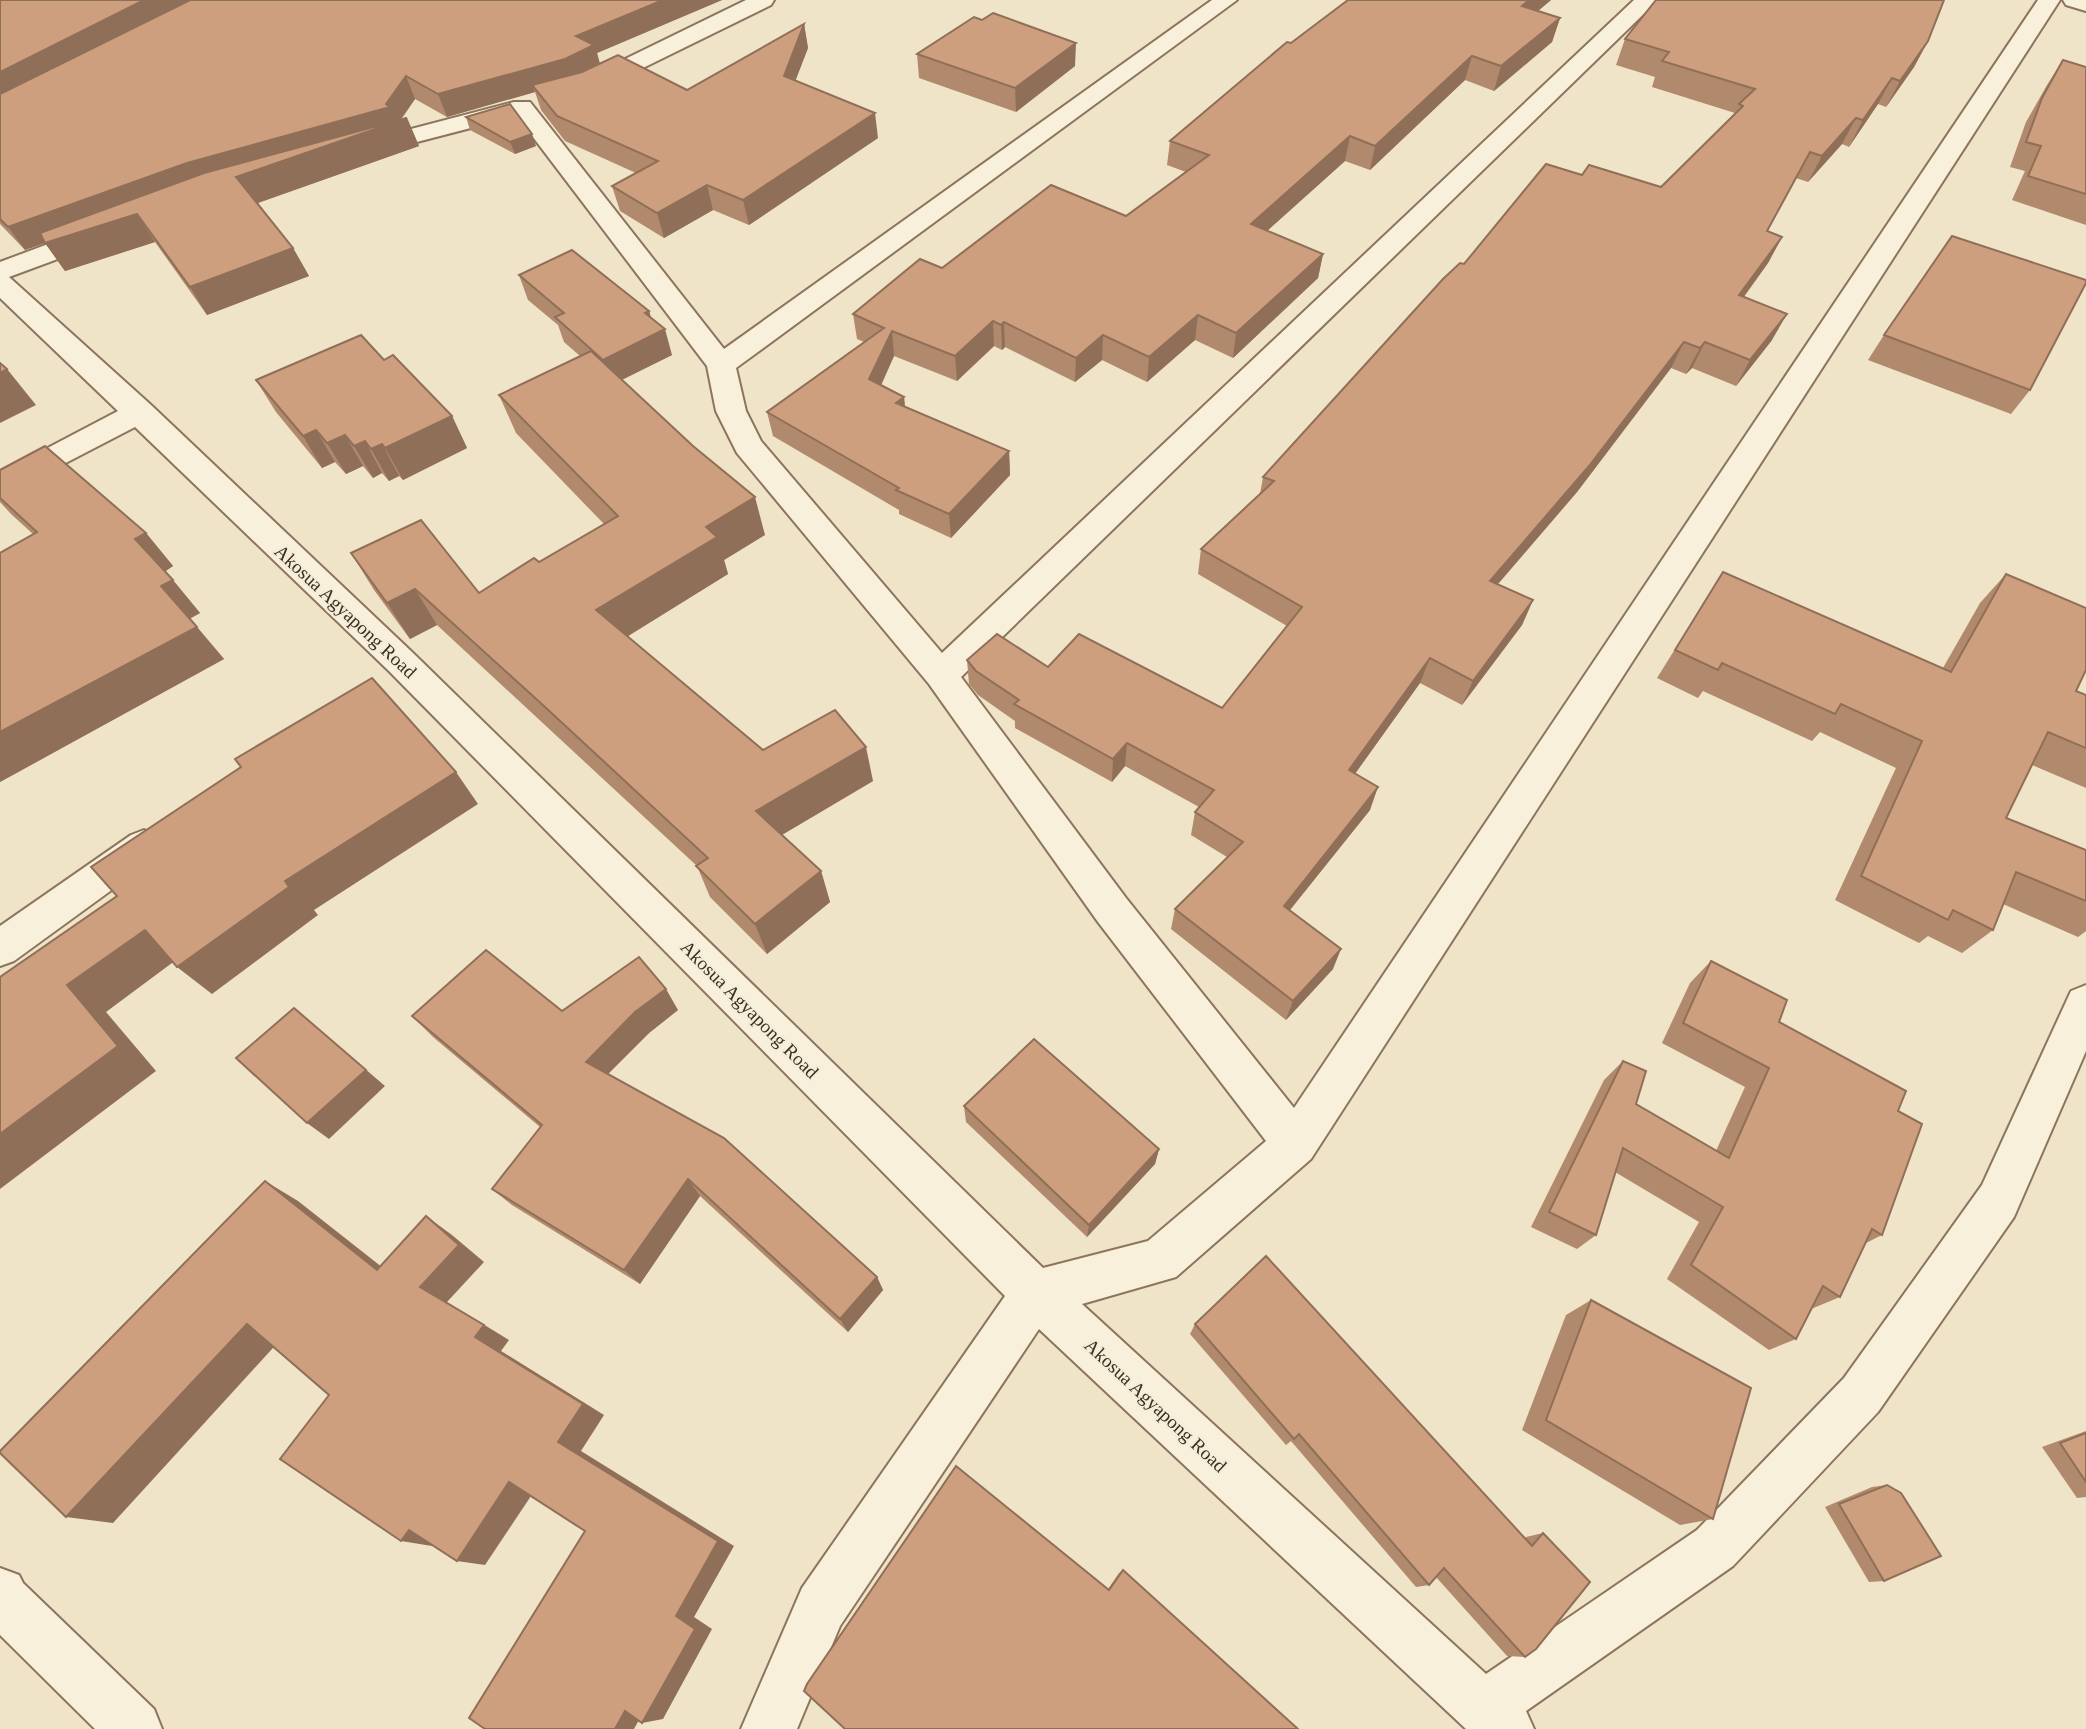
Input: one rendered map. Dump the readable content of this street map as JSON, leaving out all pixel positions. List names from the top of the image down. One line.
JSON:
{"streets":{"street":["Akosua Agyapong Road"]}}
